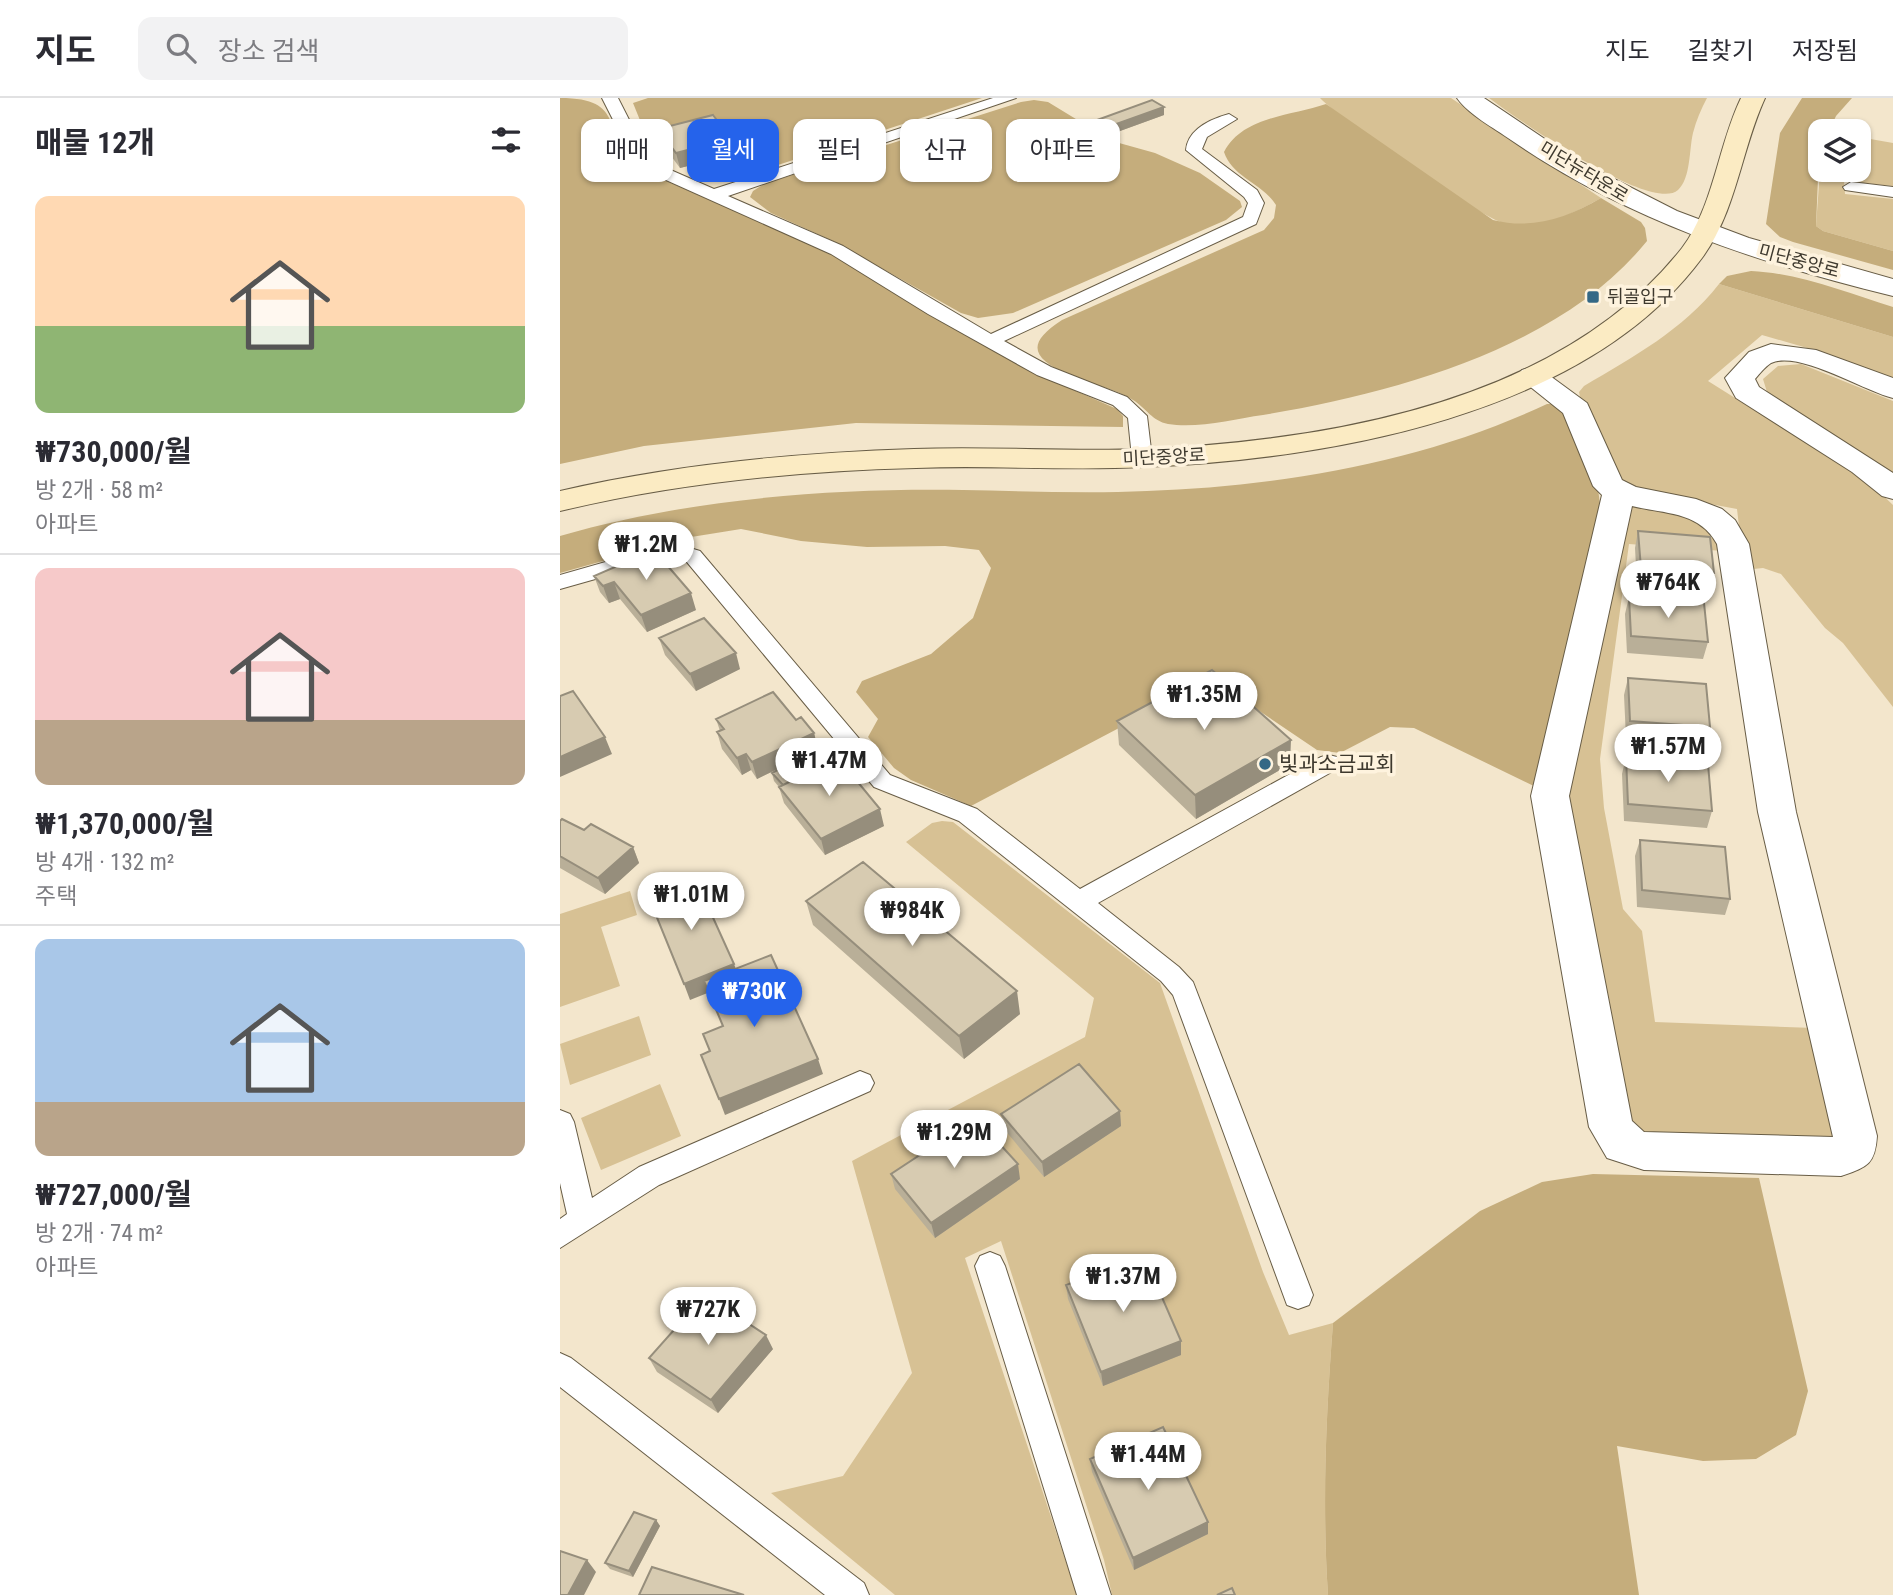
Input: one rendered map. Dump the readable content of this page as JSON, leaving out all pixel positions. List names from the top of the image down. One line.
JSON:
{"streets":{"street":["미단뉴타운로","미단중앙로"]},"crossings":[["미단뉴타운로","미단중앙로"]],"places":{"transit":["뒤골입구"],"other":["빛과소금교회"]},"page":{"header":"지도","search":"장소 검색","nav":["지도","길찾기","저장됨"],"heading":"매물 12개","chip":["매매","월세","필터","신규","아파트"],"list":[{"name":"₩730,000/월","note":"방 2개 · 58 m² · 아파트"},{"name":"₩1,370,000/월","note":"방 4개 · 132 m² · 주택"},{"name":"₩727,000/월","note":"방 2개 · 74 m² · 아파트"}],"price":["₩1.2M","₩764K","₩1.35M","₩1.57M","₩1.47M","₩1.01M","₩984K","₩730K","₩1.29M","₩1.37M","₩727K","₩1.44M"]}}
